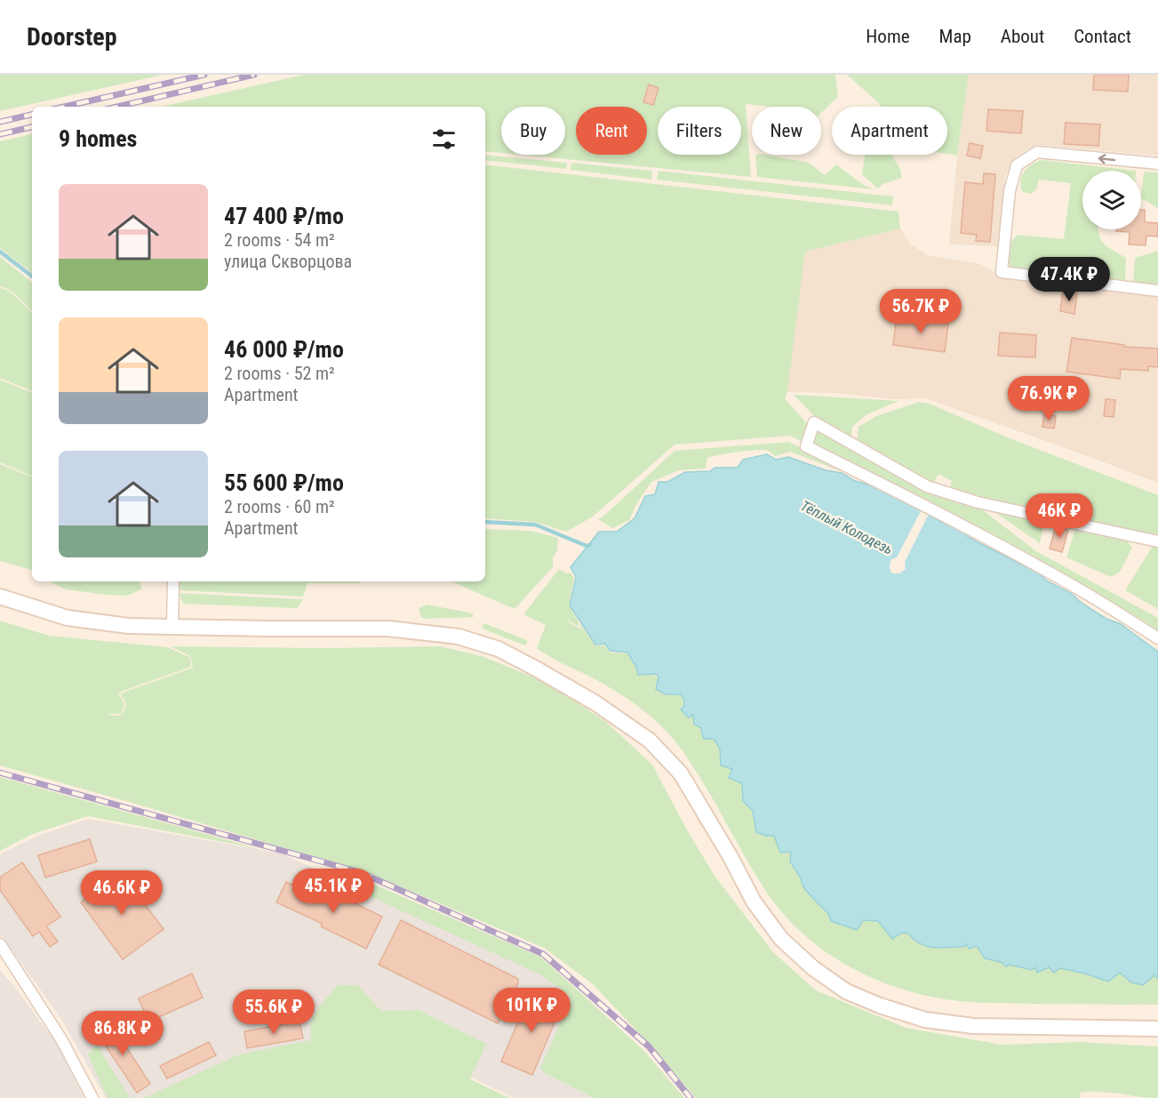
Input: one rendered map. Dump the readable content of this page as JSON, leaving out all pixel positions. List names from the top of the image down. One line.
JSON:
{"water":["Тёплый Колодезь"],"page":{"header":"Doorstep","nav":["Home","Map","About","Contact"],"chip":["Buy","Rent","Filters","New","Apartment"],"heading":"9 homes","list":[{"name":"47 400 ₽/mo","note":"2 rooms · 54 m² · улица Скворцова"},{"name":"46 000 ₽/mo","note":"2 rooms · 52 m² · Apartment"},{"name":"55 600 ₽/mo","note":"2 rooms · 60 m² · Apartment"}],"price":["47.4K ₽","56.7K ₽","76.9K ₽","46K ₽","45.1K ₽","46.6K ₽","101K ₽","55.6K ₽","86.8K ₽"]}}
